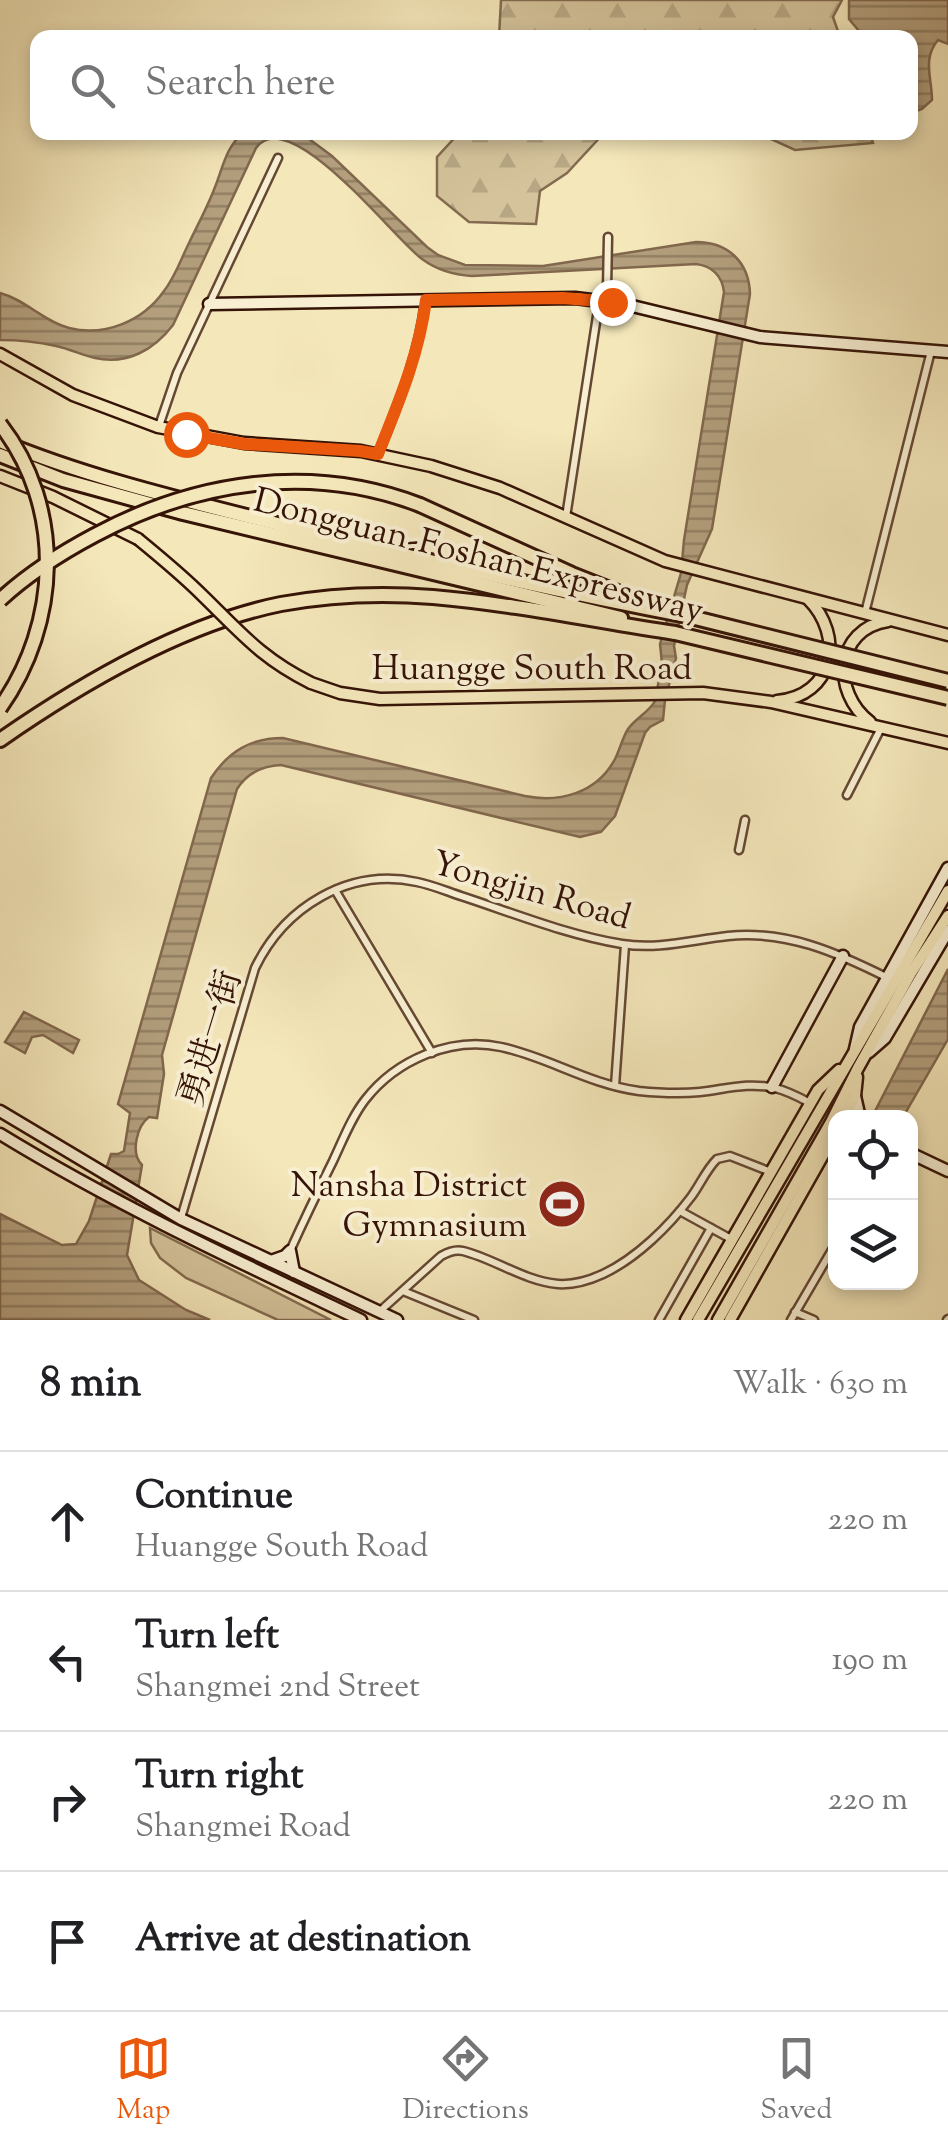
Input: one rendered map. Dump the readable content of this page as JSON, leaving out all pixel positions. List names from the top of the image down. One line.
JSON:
{"streets":{"highway":["Dongguan-Foshan Expressway"],"main road":["Huangge South Road"],"street":["Yongjin Road","勇进一街"]},"crossings":[["Yongjin Road","勇进一街"]],"places":{"sports":["Nansha District Gymnasium"]},"page":{"search":"Search here","heading":["8 min","Walk · 630 m"],"list":[["Continue","Huangge South Road","220 m"],["Turn left","Shangmei 2nd Street","190 m"],["Turn right","Shangmei Road","220 m"],"Arrive at destination"],"nav":["Map","Directions","Saved"]}}
